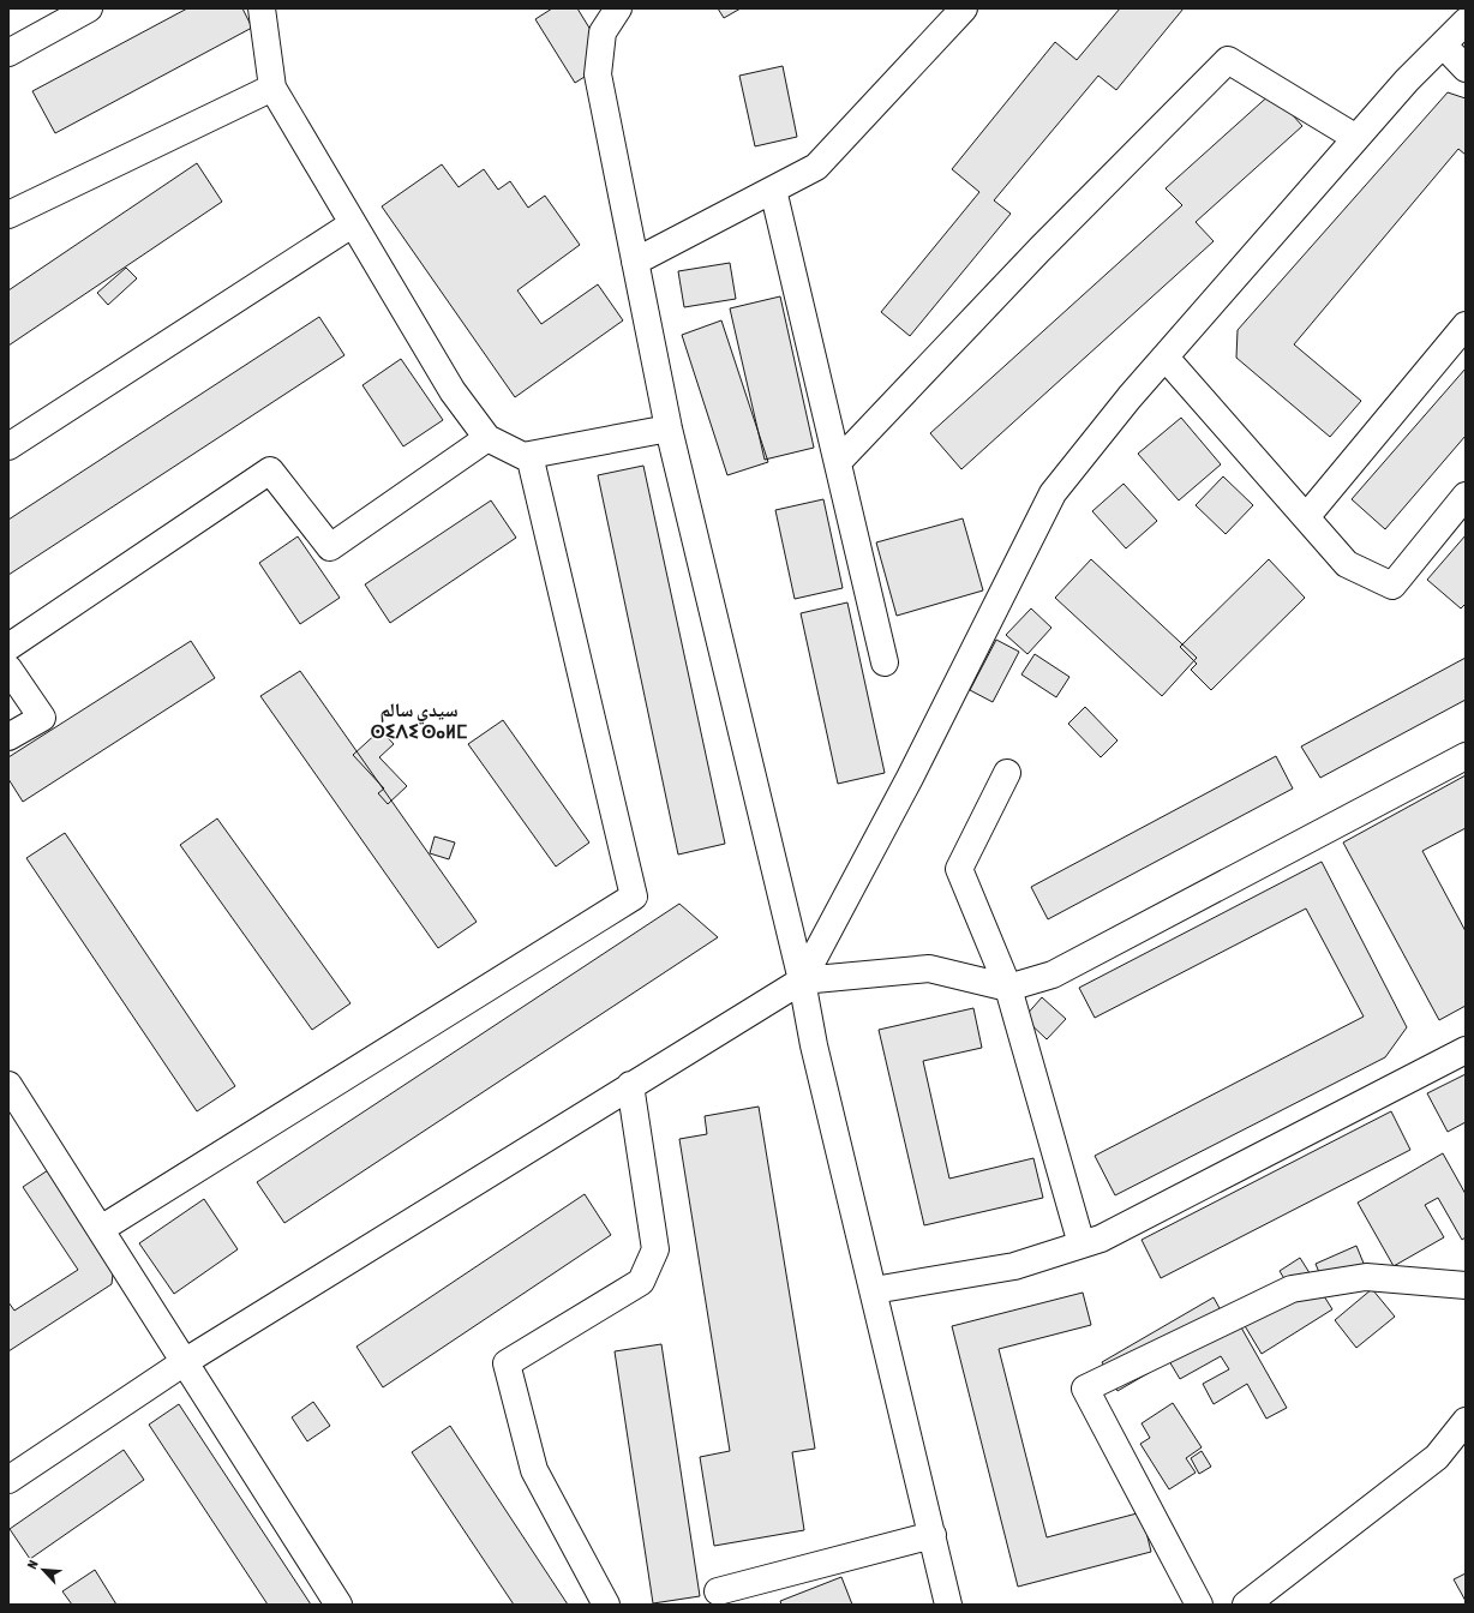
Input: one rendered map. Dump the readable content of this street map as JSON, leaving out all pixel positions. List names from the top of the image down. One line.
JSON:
{"districts":["سيدي سالم ⵙⵉⴷⵉ ⵙⴰⵍⵎ"],"north":"top left"}
